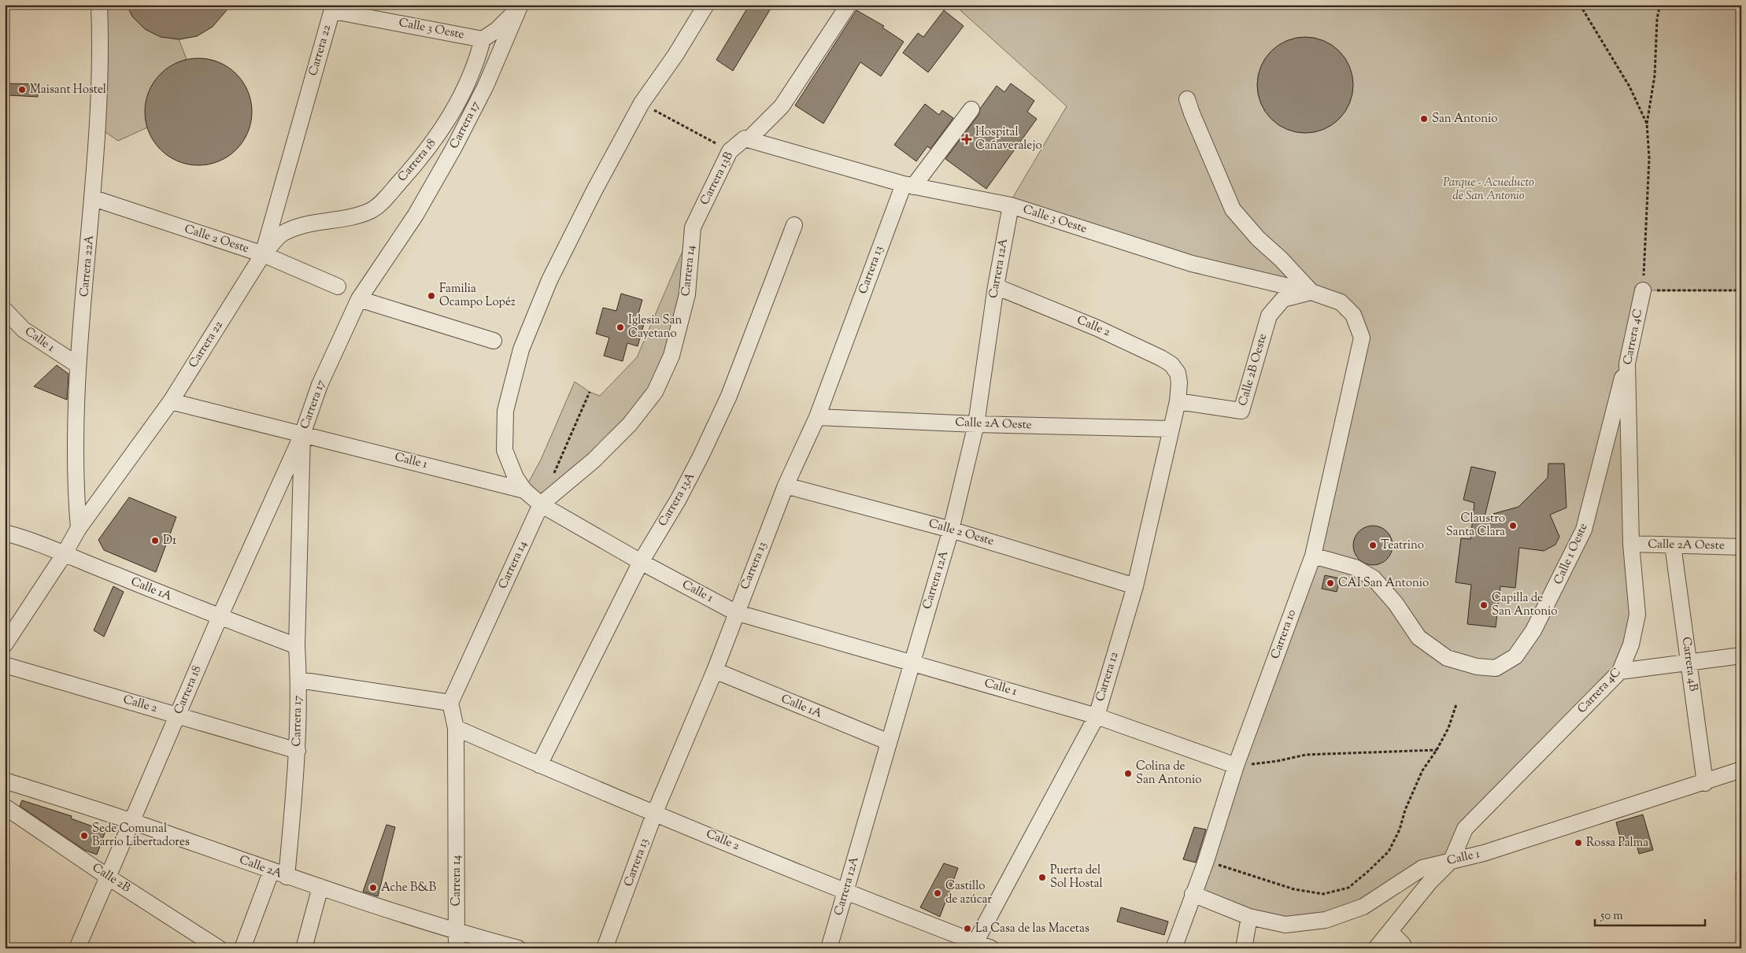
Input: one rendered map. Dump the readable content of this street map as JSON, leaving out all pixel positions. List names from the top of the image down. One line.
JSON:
{"streets":{"street":["Calle 3 Oeste","Carrera 22","Carrera 17","Carrera 18","Carrera 13B","Calle 2 Oeste","Carrera 22A","Carrera 12A","Carrera 13","Carrera 14","Calle 2","Carrera 4C","Calle 1","Calle 2B Oeste","Calle 2A Oeste","Carrera 13A","Calle 1 Oeste","Calle 1A","Carrera 10","Carrera 4B","Carrera 12","Calle 2A","Calle 2B"]},"crossings":[["Calle 3 Oeste","Carrera 22"],["Calle 3 Oeste","Carrera 18"],["Calle 3 Oeste","Carrera 13B"],["Calle 3 Oeste","Carrera 12A"],["Calle 3 Oeste","Carrera 13"],["Calle 3 Oeste","Calle 2B Oeste"],["Calle 3 Oeste","Carrera 10"],["Carrera 22","Carrera 18"],["Carrera 22","Calle 2 Oeste"],["Carrera 22","Carrera 22A"],["Carrera 22","Calle 1"],["Carrera 22","Calle 1A"],["Carrera 17","Carrera 18"],["Carrera 17","Calle 2"],["Carrera 17","Calle 1"],["Carrera 17","Calle 1A"],["Carrera 17","Calle 2A"],["Carrera 18","Calle 2 Oeste"],["Carrera 18","Calle 2"],["Carrera 18","Calle 1"],["Carrera 18","Calle 1A"],["Carrera 18","Calle 2A"],["Carrera 18","Calle 2B"],["Carrera 13B","Carrera 14"],["Calle 2 Oeste","Carrera 22A"],["Calle 2 Oeste","Carrera 12A"],["Calle 2 Oeste","Carrera 13"],["Calle 2 Oeste","Carrera 12"],["Carrera 22A","Calle 1"],["Carrera 12A","Calle 2"],["Carrera 12A","Calle 1"],["Carrera 12A","Calle 2A Oeste"],["Carrera 12A","Calle 1A"],["Carrera 13","Calle 2"],["Carrera 13","Calle 1"],["Carrera 13","Calle 2A Oeste"],["Carrera 13","Calle 1A"],["Carrera 14","Calle 2"],["Carrera 14","Calle 1"],["Carrera 14","Calle 2A"],["Calle 2","Carrera 13A"],["Calle 2","Carrera 12"],["Carrera 4C","Calle 1"],["Carrera 4C","Calle 2A Oeste"],["Carrera 4C","Calle 1 Oeste"],["Calle 1","Carrera 13A"],["Calle 1","Carrera 10"],["Calle 1","Carrera 4B"],["Calle 1","Carrera 12"],["Calle 2B Oeste","Carrera 12"],["Calle 2A Oeste","Carrera 4B"],["Calle 2A Oeste","Carrera 12"],["Calle 1 Oeste","Carrera 10"]],"parks":["Parque - Acueducto de San Antonio"],"places":{"other":["Maisant Hostel","San Antonio","Familia Ocampo Lopéz","Iglesia San Cayetano","Claustro Santa Clara","D1","Teatrino","CAI San Antonio","Capilla de San Antonio","Colina de San Antonio","Sede Comunal Barrio Libertadores","Rossa Palma","Puerta del Sol Hostal","Ache B&B","Castillo de azúcar","La Casa de las Macetas"],"health":["Hospital Cañaveralejo"]},"scale_bar":"50 m"}
